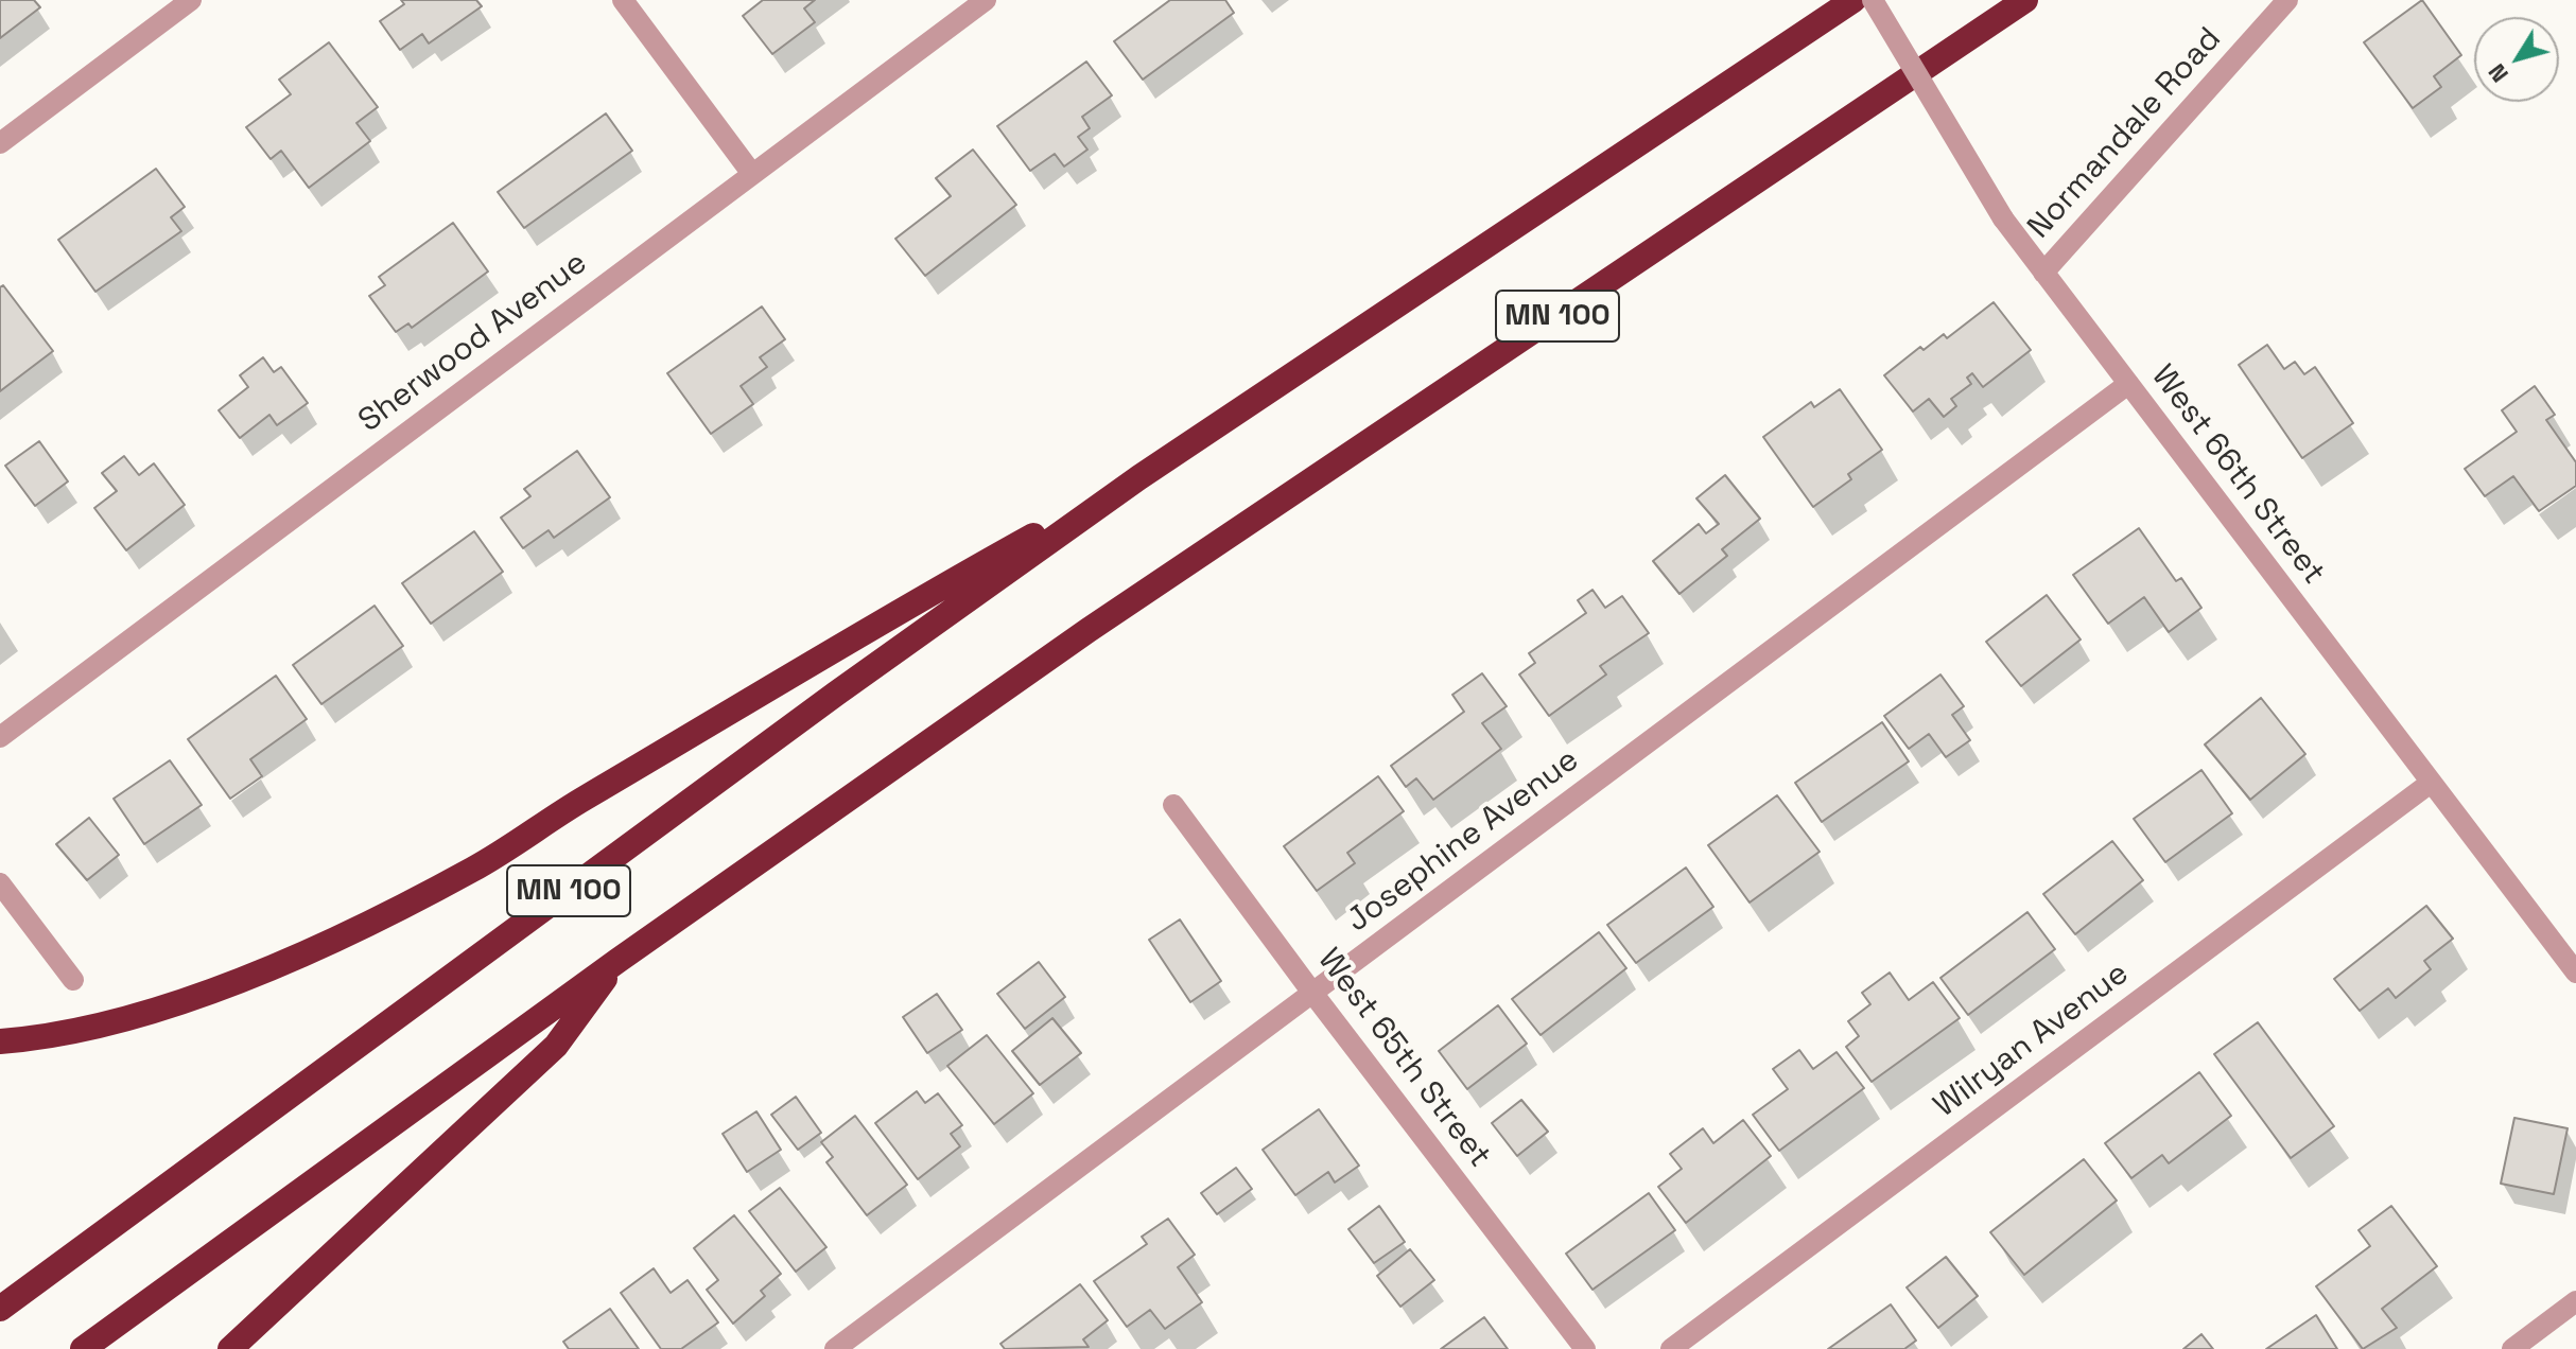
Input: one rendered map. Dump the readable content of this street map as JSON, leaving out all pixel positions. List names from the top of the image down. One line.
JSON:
{"streets":{"highway":["MN 100"],"street":["Normandale Road","Sherwood Avenue","West 66th Street","Josephine Avenue","Wilryan Avenue","West 65th Street"]},"crossings":[["Normandale Road","West 66th Street"],["West 66th Street","Josephine Avenue"],["West 66th Street","Wilryan Avenue"],["Josephine Avenue","West 65th Street"]],"north":"bottom left"}
